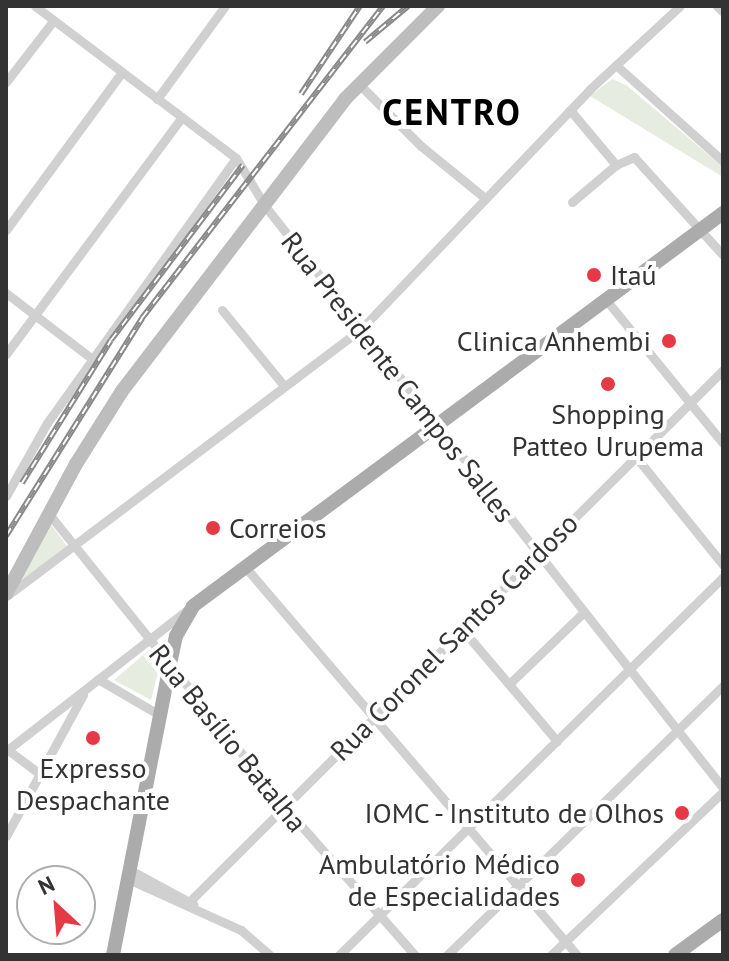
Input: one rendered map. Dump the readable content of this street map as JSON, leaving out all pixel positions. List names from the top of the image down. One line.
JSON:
{"streets":{"street":["Rua Presidente Campos Salles","Rua Coronel Santos Cardoso","Rua Basílio Batalha"]},"crossings":[["Rua Presidente Campos Salles","Rua Coronel Santos Cardoso"],["Rua Coronel Santos Cardoso","Rua Basílio Batalha"]],"districts":["CENTRO"],"places":["Itaú","Clinica Anhembi","Shopping Patteo Urupema","Correios","Expresso Despachante","IOMC - Instituto de Olhos","Ambulatório Médico de Especialidades"],"north":"top left"}
